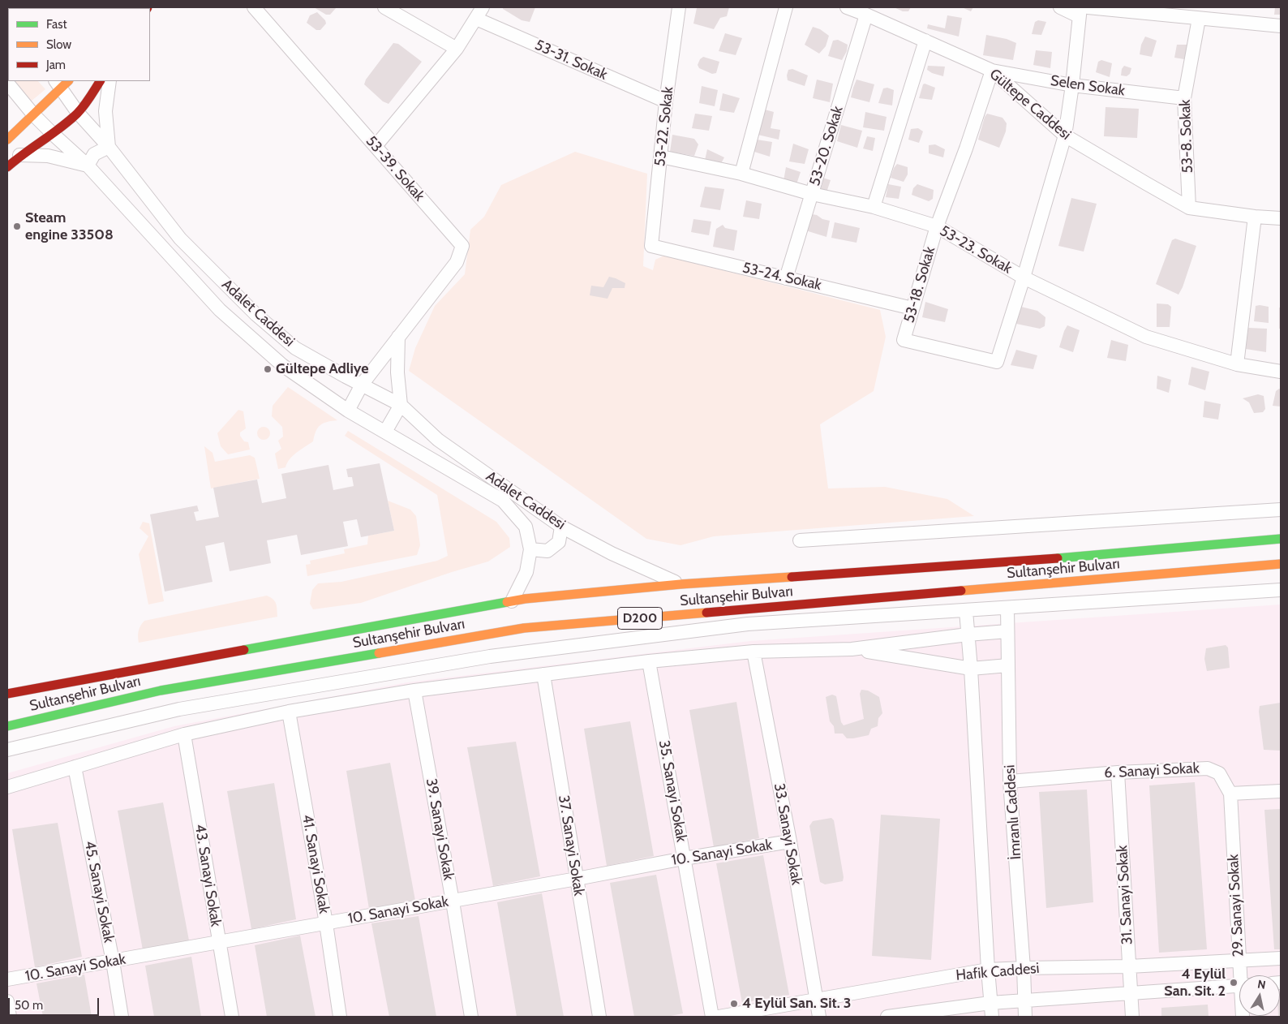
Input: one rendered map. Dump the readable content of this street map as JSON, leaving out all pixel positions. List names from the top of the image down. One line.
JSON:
{"streets":{"main road":["Sultanşehir Bulvarı","D200"],"street":["53-31. Sokak","Selen Sokak","Gültepe Caddesi","53-22. Sokak","53-8. Sokak","53-20. Sokak","53-39. Sokak","53-23. Sokak","53-24. Sokak","53-18. Sokak","Adalet Caddesi","6. Sanayi Sokak","35. Sanayi Sokak","İmranlı Caddesi","39. Sanayi Sokak","33. Sanayi Sokak","37. Sanayi Sokak","10. Sanayi Sokak","41. Sanayi Sokak","43. Sanayi Sokak","45. Sanayi Sokak","31. Sanayi Sokak","29. Sanayi Sokak","Hafik Caddesi"]},"crossings":[["53-31. Sokak","53-22. Sokak"],["Selen Sokak","Gültepe Caddesi"],["Selen Sokak","53-8. Sokak"],["Selen Sokak","53-18. Sokak"],["Gültepe Caddesi","53-8. Sokak"],["Gültepe Caddesi","53-20. Sokak"],["Gültepe Caddesi","53-18. Sokak"],["53-22. Sokak","53-23. Sokak"],["53-22. Sokak","53-24. Sokak"],["53-20. Sokak","53-23. Sokak"],["53-20. Sokak","53-24. Sokak"],["53-39. Sokak","Adalet Caddesi"],["53-23. Sokak","53-18. Sokak"],["53-24. Sokak","53-18. Sokak"],["Adalet Caddesi","Sultanşehir Bulvarı"],["6. Sanayi Sokak","İmranlı Caddesi"],["6. Sanayi Sokak","31. Sanayi Sokak"],["6. Sanayi Sokak","29. Sanayi Sokak"],["35. Sanayi Sokak","10. Sanayi Sokak"],["İmranlı Caddesi","Hafik Caddesi"],["39. Sanayi Sokak","10. Sanayi Sokak"],["33. Sanayi Sokak","10. Sanayi Sokak"],["33. Sanayi Sokak","Hafik Caddesi"],["37. Sanayi Sokak","10. Sanayi Sokak"],["10. Sanayi Sokak","41. Sanayi Sokak"],["10. Sanayi Sokak","43. Sanayi Sokak"],["10. Sanayi Sokak","45. Sanayi Sokak"],["31. Sanayi Sokak","Hafik Caddesi"],["29. Sanayi Sokak","Hafik Caddesi"]],"places":["Steam engine 33508","Gültepe Adliye","4 Eylül San. Sit. 2","4 Eylül San. Sit. 3"],"legend":["Fast","Slow","Jam"],"scale_bar":"50 m","north":"top"}
